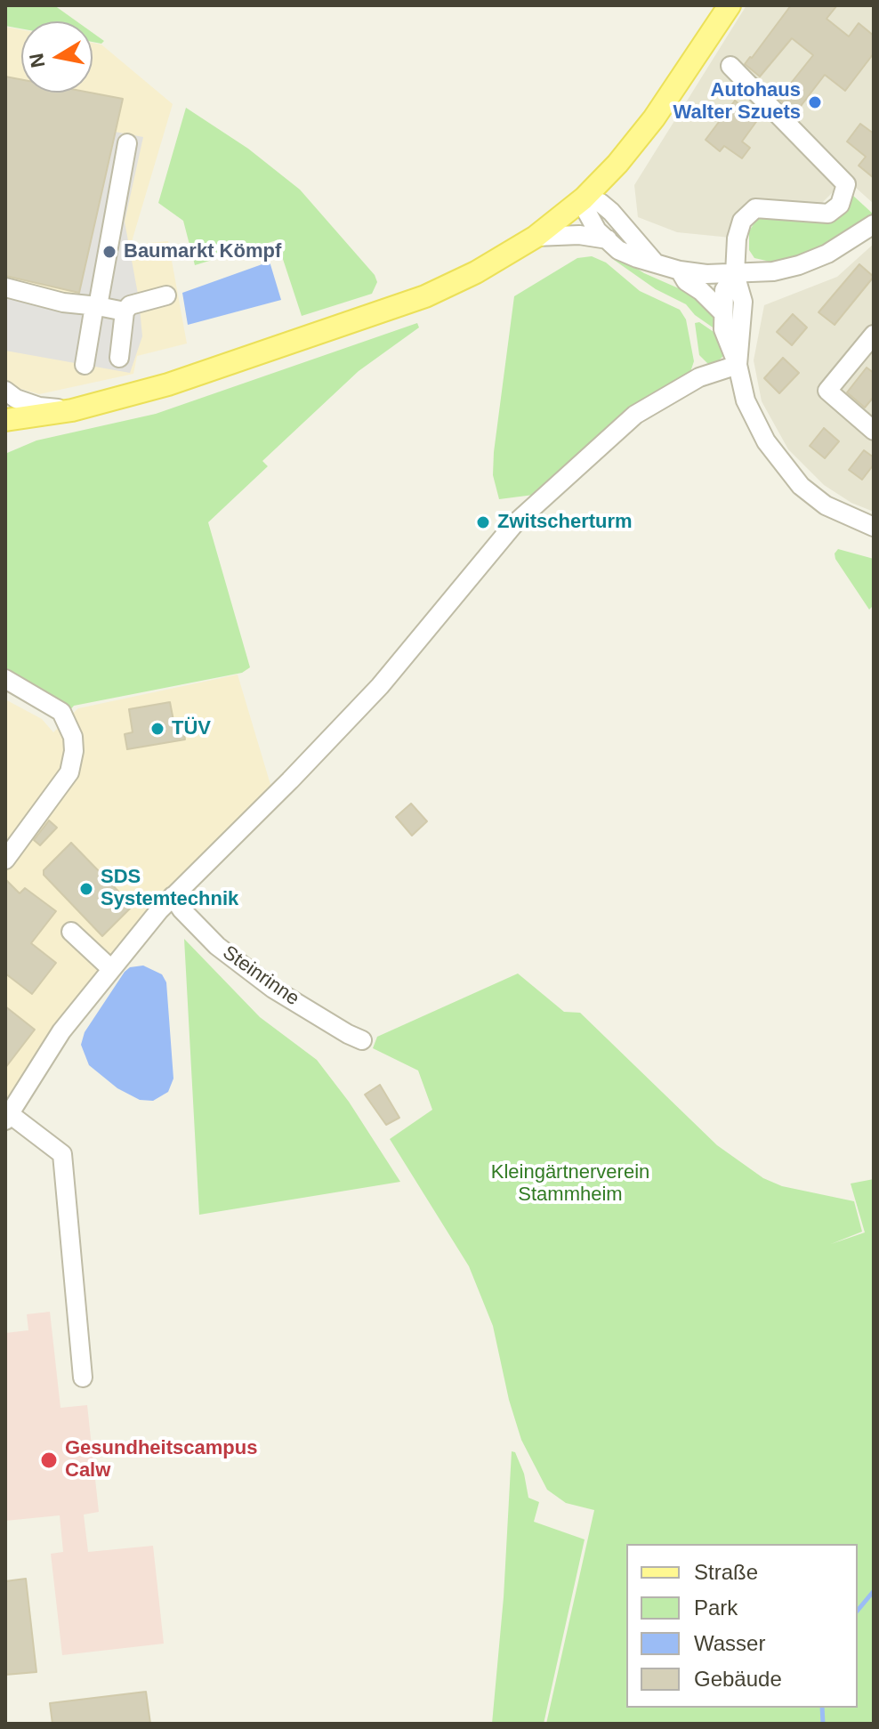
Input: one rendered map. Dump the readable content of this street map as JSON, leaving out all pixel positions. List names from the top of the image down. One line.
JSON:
{"streets":{"street":["Steinrinne"]},"parks":["Kleingärtnerverein Stammheim"],"places":["Autohaus Walter Szuets","Baumarkt Kömpf","Zwitscherturm","TÜV","SDS Systemtechnik","Gesundheitscampus Calw"],"legend":["Straße","Park","Wasser","Gebäude"],"north":"left"}
